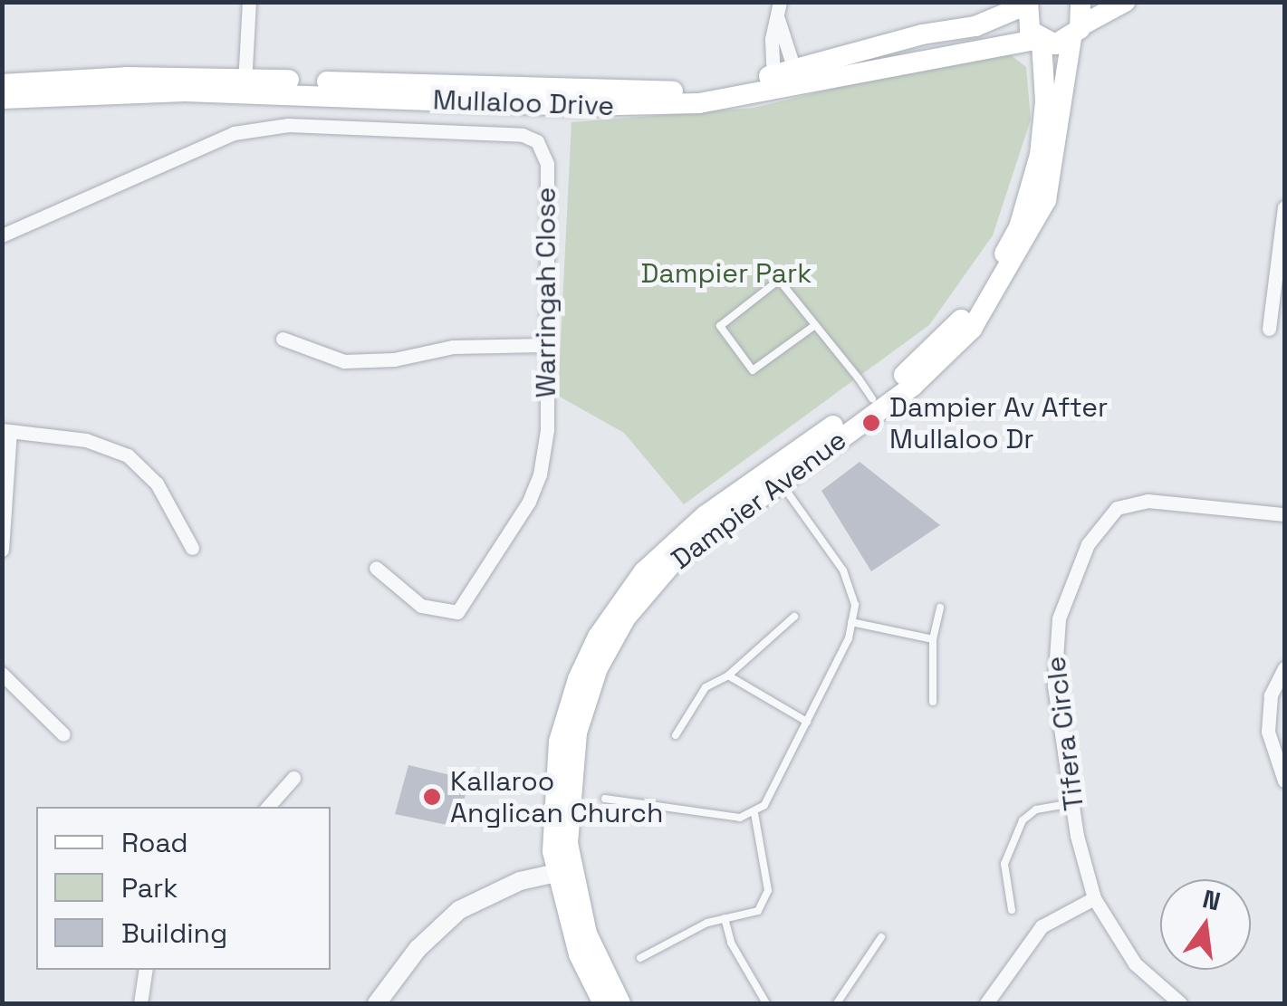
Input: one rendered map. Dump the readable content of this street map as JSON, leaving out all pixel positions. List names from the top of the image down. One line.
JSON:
{"streets":{"main road":["Mullaloo Drive","Dampier Avenue"],"street":["Warringah Close","Tifera Circle"]},"crossings":[["Mullaloo Drive","Dampier Avenue"]],"parks":["Dampier Park"],"places":["Dampier Av After Mullaloo Dr","Kallaroo Anglican Church"],"legend":["Road","Park","Building"],"north":"top"}
